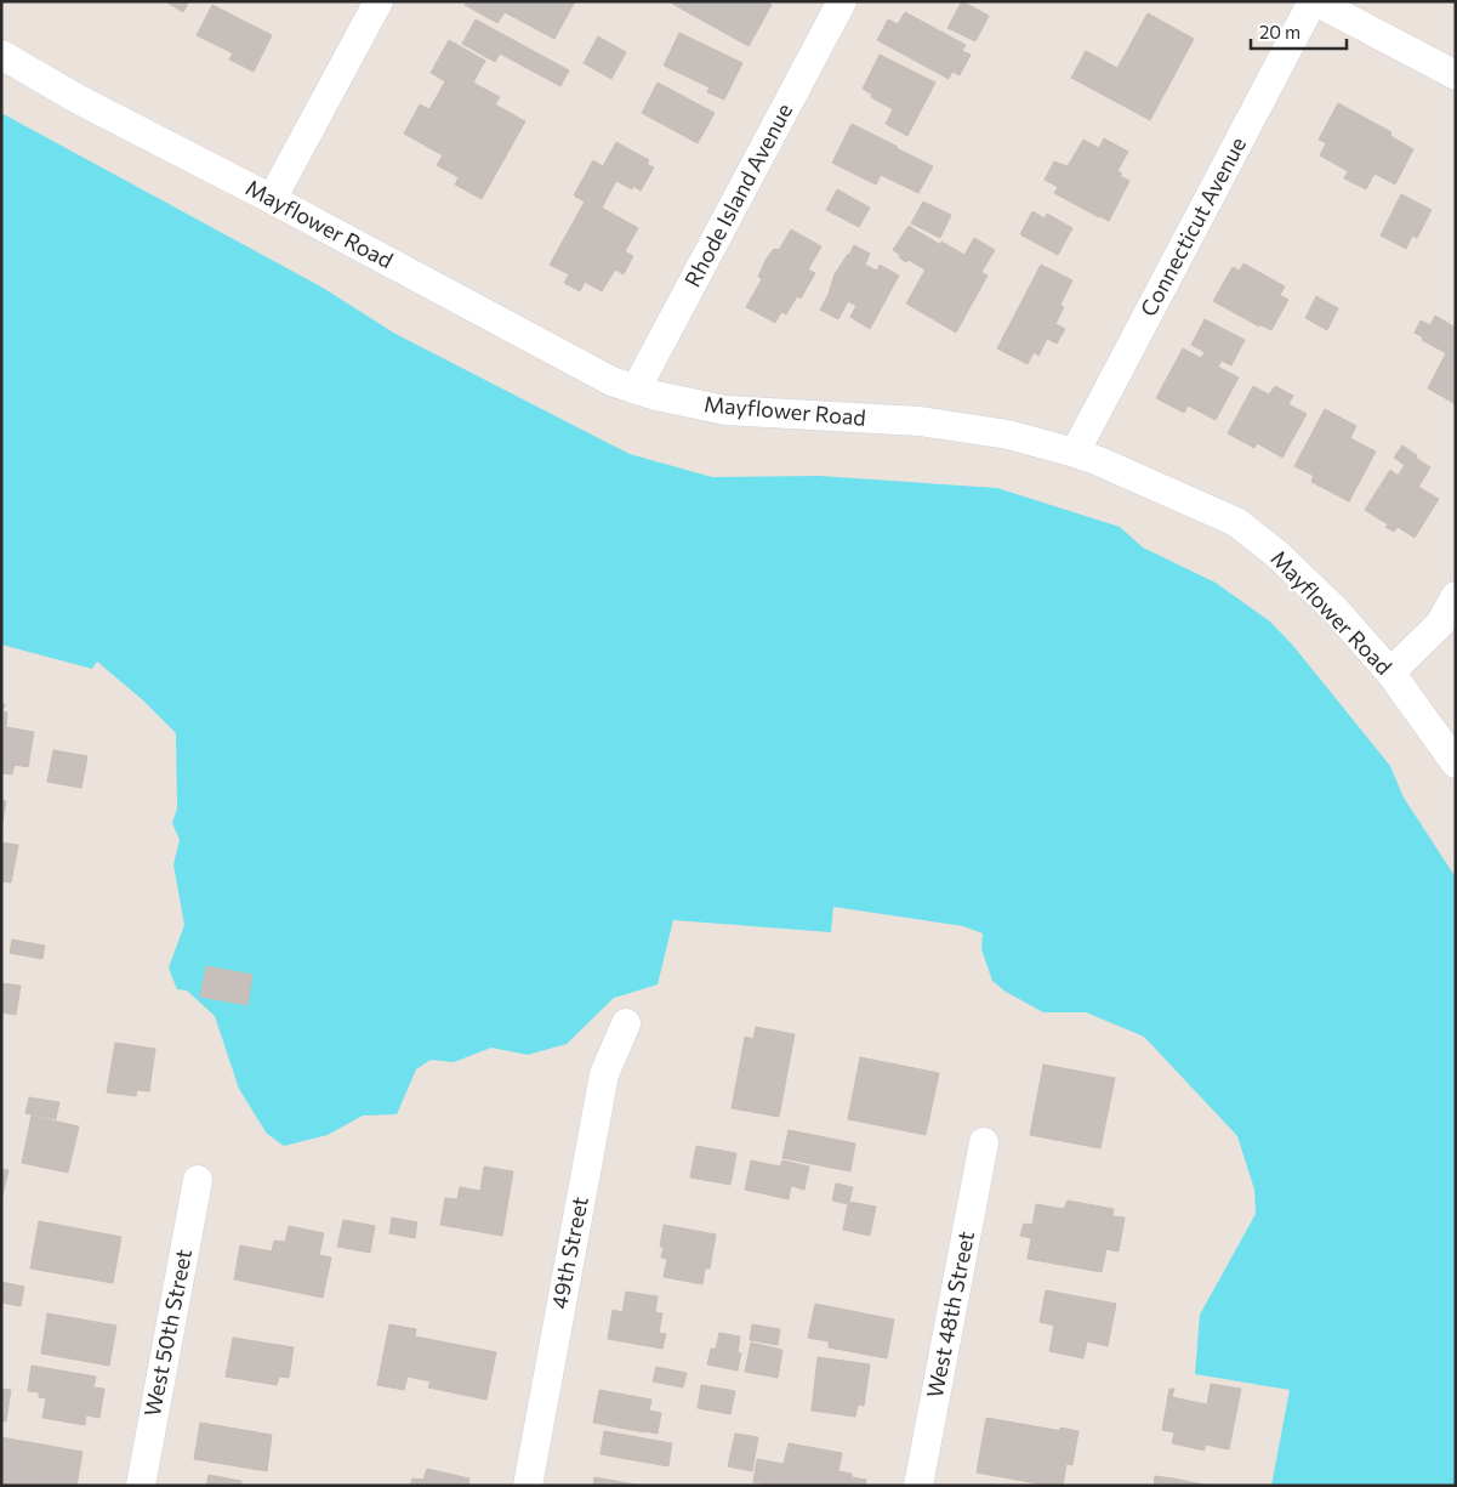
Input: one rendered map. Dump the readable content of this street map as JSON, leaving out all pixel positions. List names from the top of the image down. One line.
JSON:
{"streets":{"street":["Rhode Island Avenue","Mayflower Road","Connecticut Avenue","49th Street","West 48th Street","West 50th Street"]},"crossings":[["Rhode Island Avenue","Mayflower Road"],["Mayflower Road","Connecticut Avenue"]],"scale_bar":"20 m"}
